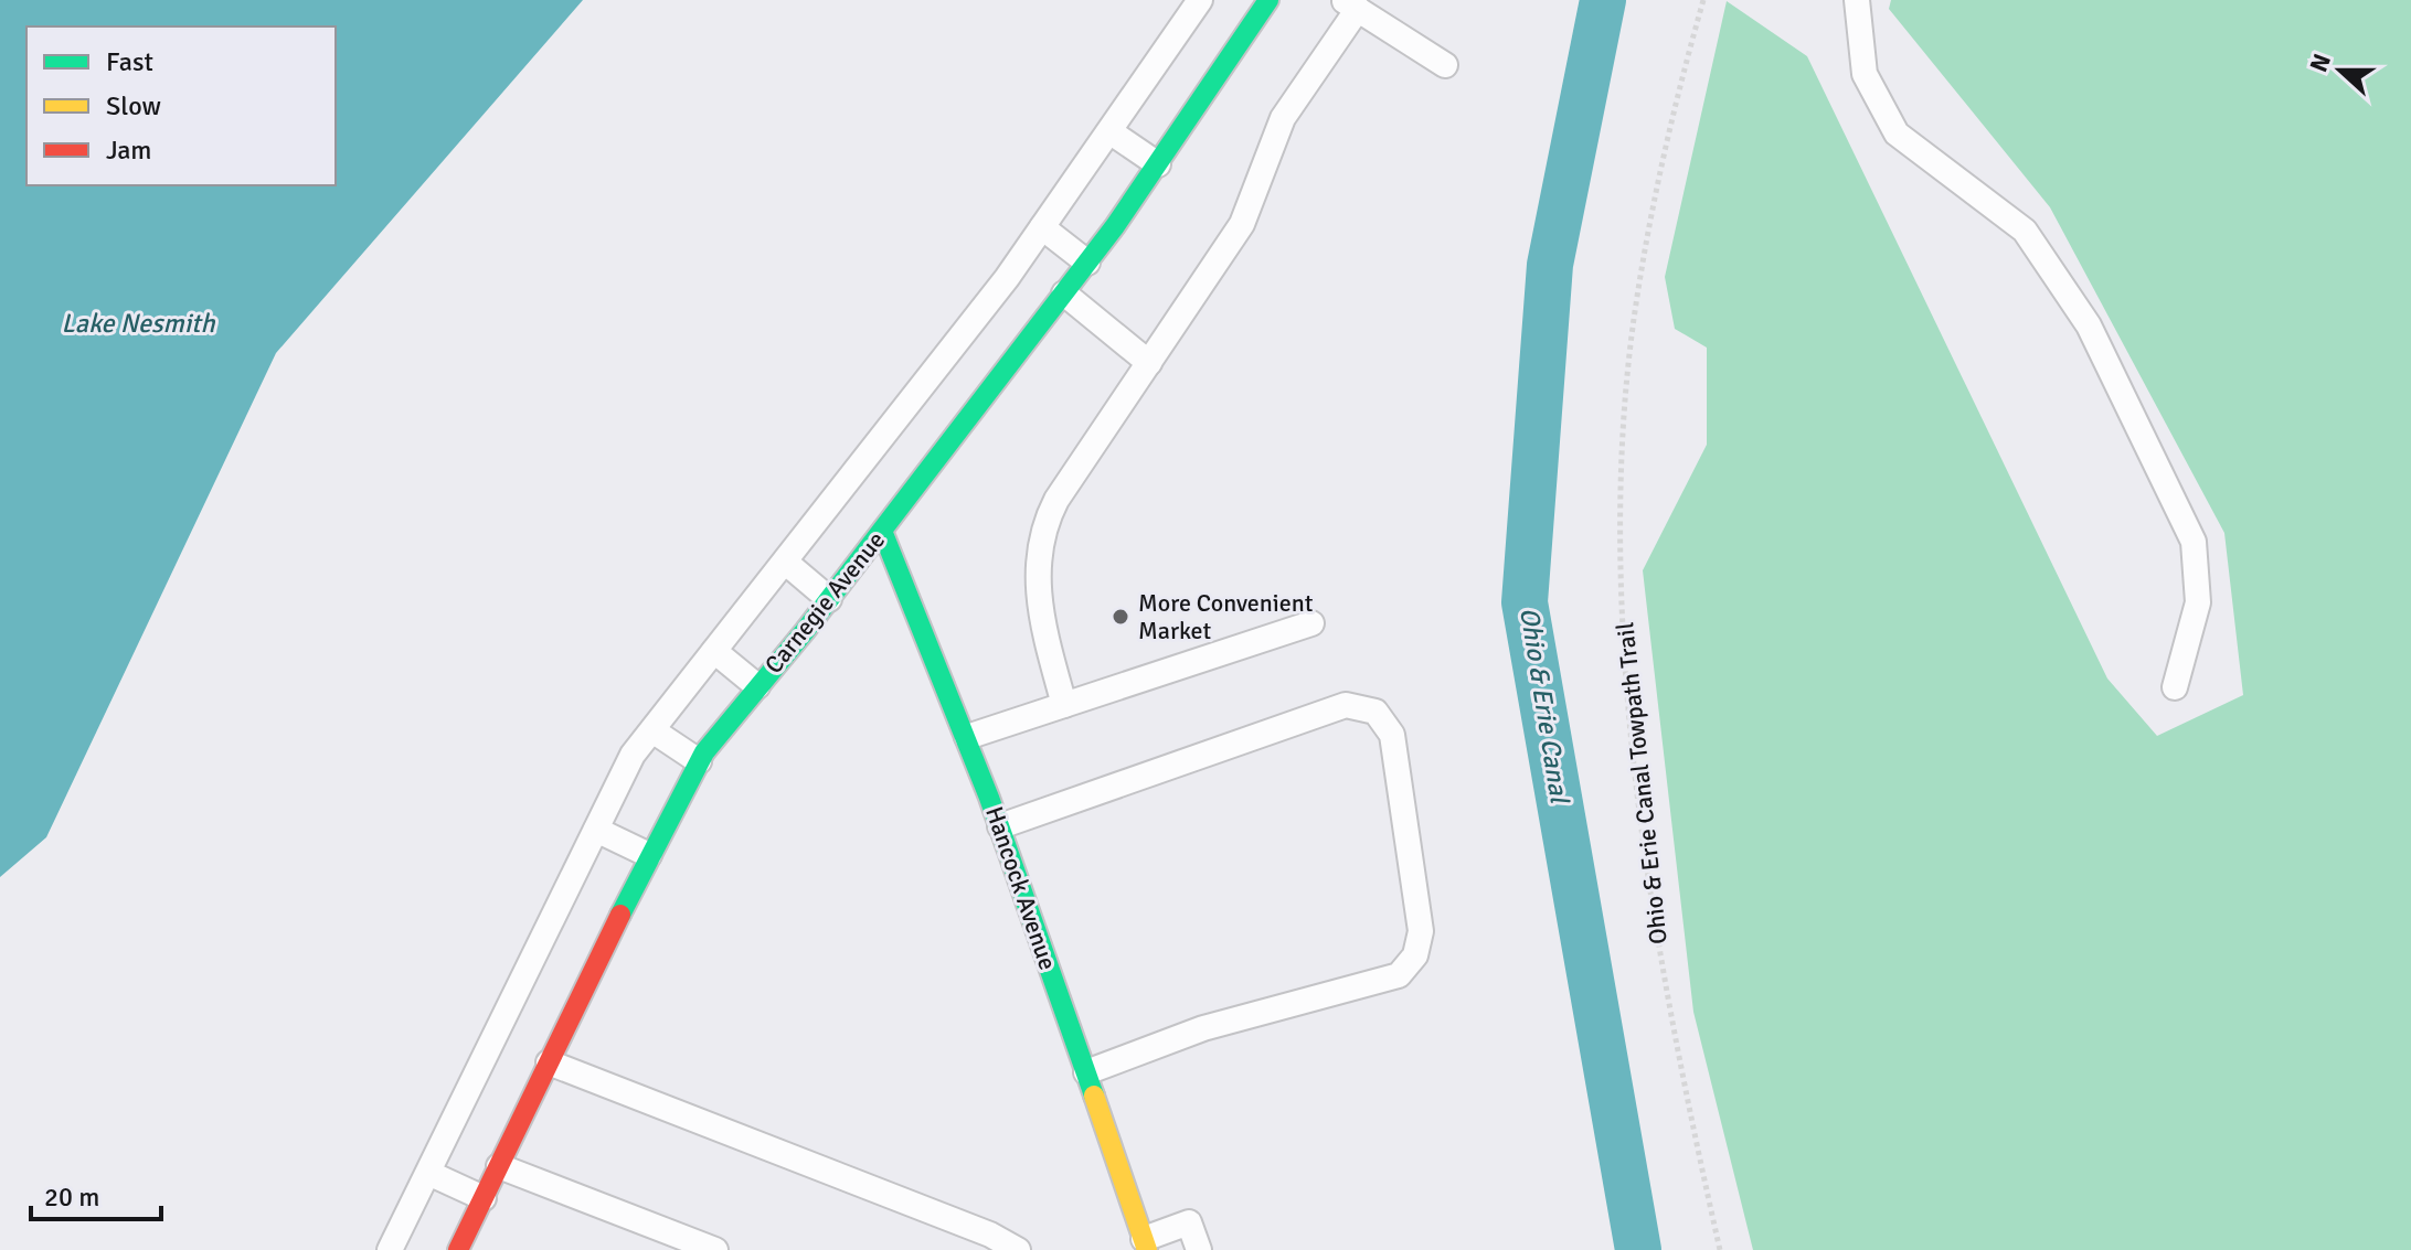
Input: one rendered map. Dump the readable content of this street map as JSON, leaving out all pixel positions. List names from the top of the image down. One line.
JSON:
{"streets":{"street":["Carnegie Avenue","Hancock Avenue"],"path":["Ohio & Erie Canal Towpath Trail"]},"crossings":[["Carnegie Avenue","Hancock Avenue"]],"water":["Lake Nesmith","Ohio & Erie Canal"],"places":["More Convenient Market"],"legend":["Fast","Slow","Jam"],"scale_bar":"20 m","north":"left"}
